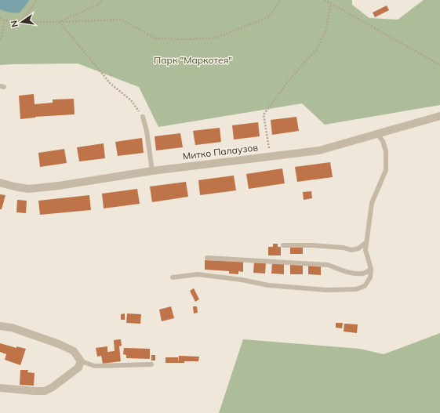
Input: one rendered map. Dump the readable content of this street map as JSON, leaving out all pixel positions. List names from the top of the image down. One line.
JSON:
{"streets":{"street":["Митко Палаузов"]},"parks":["Парк \"Маркотея\""],"north":"left"}
